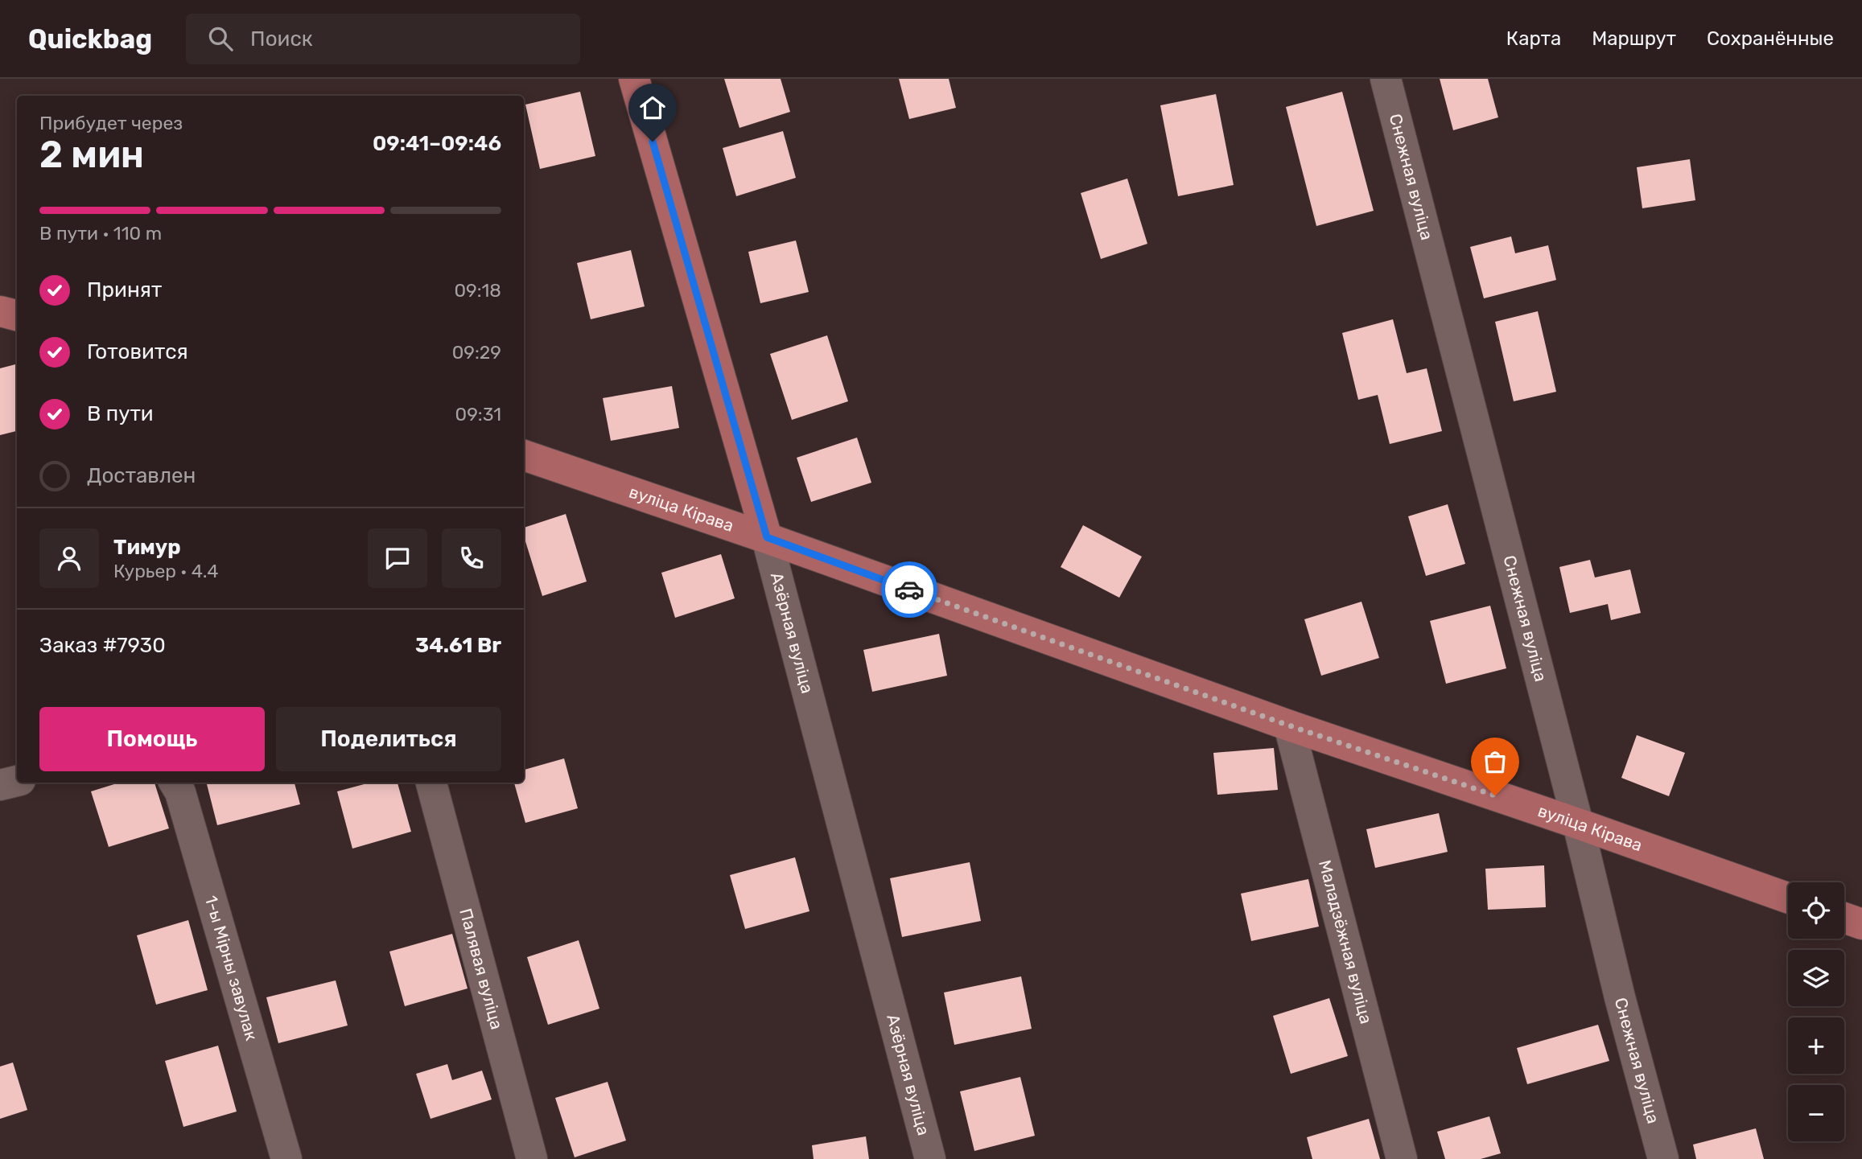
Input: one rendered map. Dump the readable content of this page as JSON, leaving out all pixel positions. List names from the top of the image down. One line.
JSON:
{"streets":{"main road":["вуліца Кірава","Азёрная вуліца"],"street":["Снежная вуліца","Маладзёжная вуліца","1-ы Мірны завулак","Палявая вуліца"]},"crossings":[["Снежная вуліца","вуліца Кірава"],["вуліца Кірава","Азёрная вуліца"],["вуліца Кірава","Маладзёжная вуліца"]],"page":{"header":"Quickbag","search":"Поиск","nav":["Карта","Маршрут","Сохранённые"],"heading":["2 мин","Прибудет через","09:41–09:46"],"panel":["Тимур","Курьер · 4.4","Заказ #7930","34.61 Br"],"bar":"В пути · 110 m","list":[["Принят","09:18"],["Готовится","09:29"],["В пути","09:31"],"Доставлен"],"buttons":["Помощь","Поделиться"],"map_buttons":["+","−"]}}
